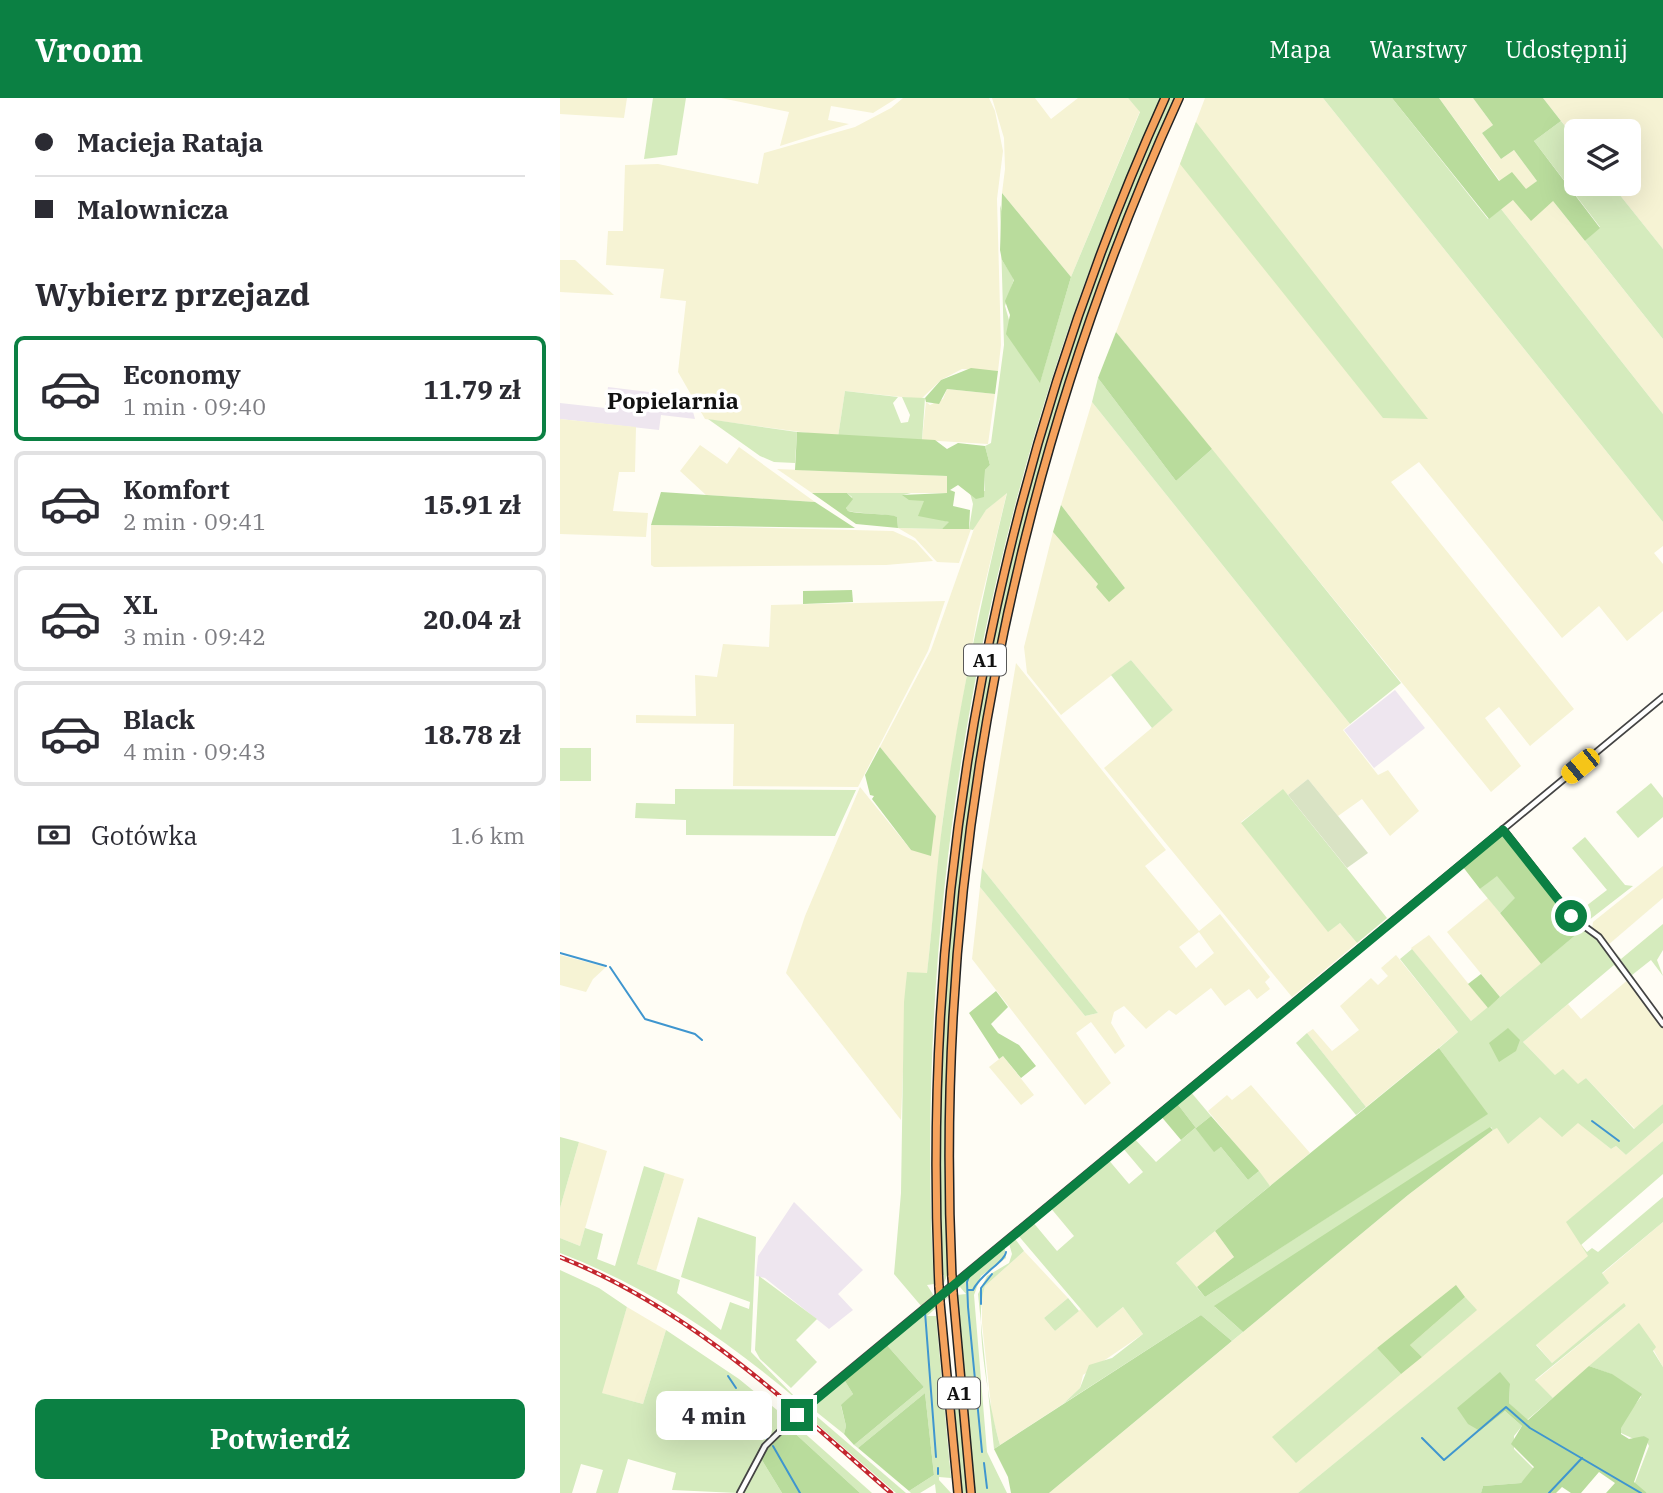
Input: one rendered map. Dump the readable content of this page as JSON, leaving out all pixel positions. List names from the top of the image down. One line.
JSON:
{"streets":{"highway":["A1"]},"districts":["Popielarnia"],"page":{"header":"Vroom","nav":["Mapa","Warstwy","Udostępnij"],"banner":["Macieja Rataja","Malownicza"],"heading":"Wybierz przejazd","list":[{"name":"Economy","note":"1 min · 09:40","value":"11.79 zł"},{"name":"Komfort","note":"2 min · 09:41","value":"15.91 zł"},{"name":"XL","note":"3 min · 09:42","value":"20.04 zł"},{"name":"Black","note":"4 min · 09:43","value":"18.78 zł"}],"pay":["Gotówka","1.6 km"],"buttons":"Potwierdź","bubble":"4 min"}}
